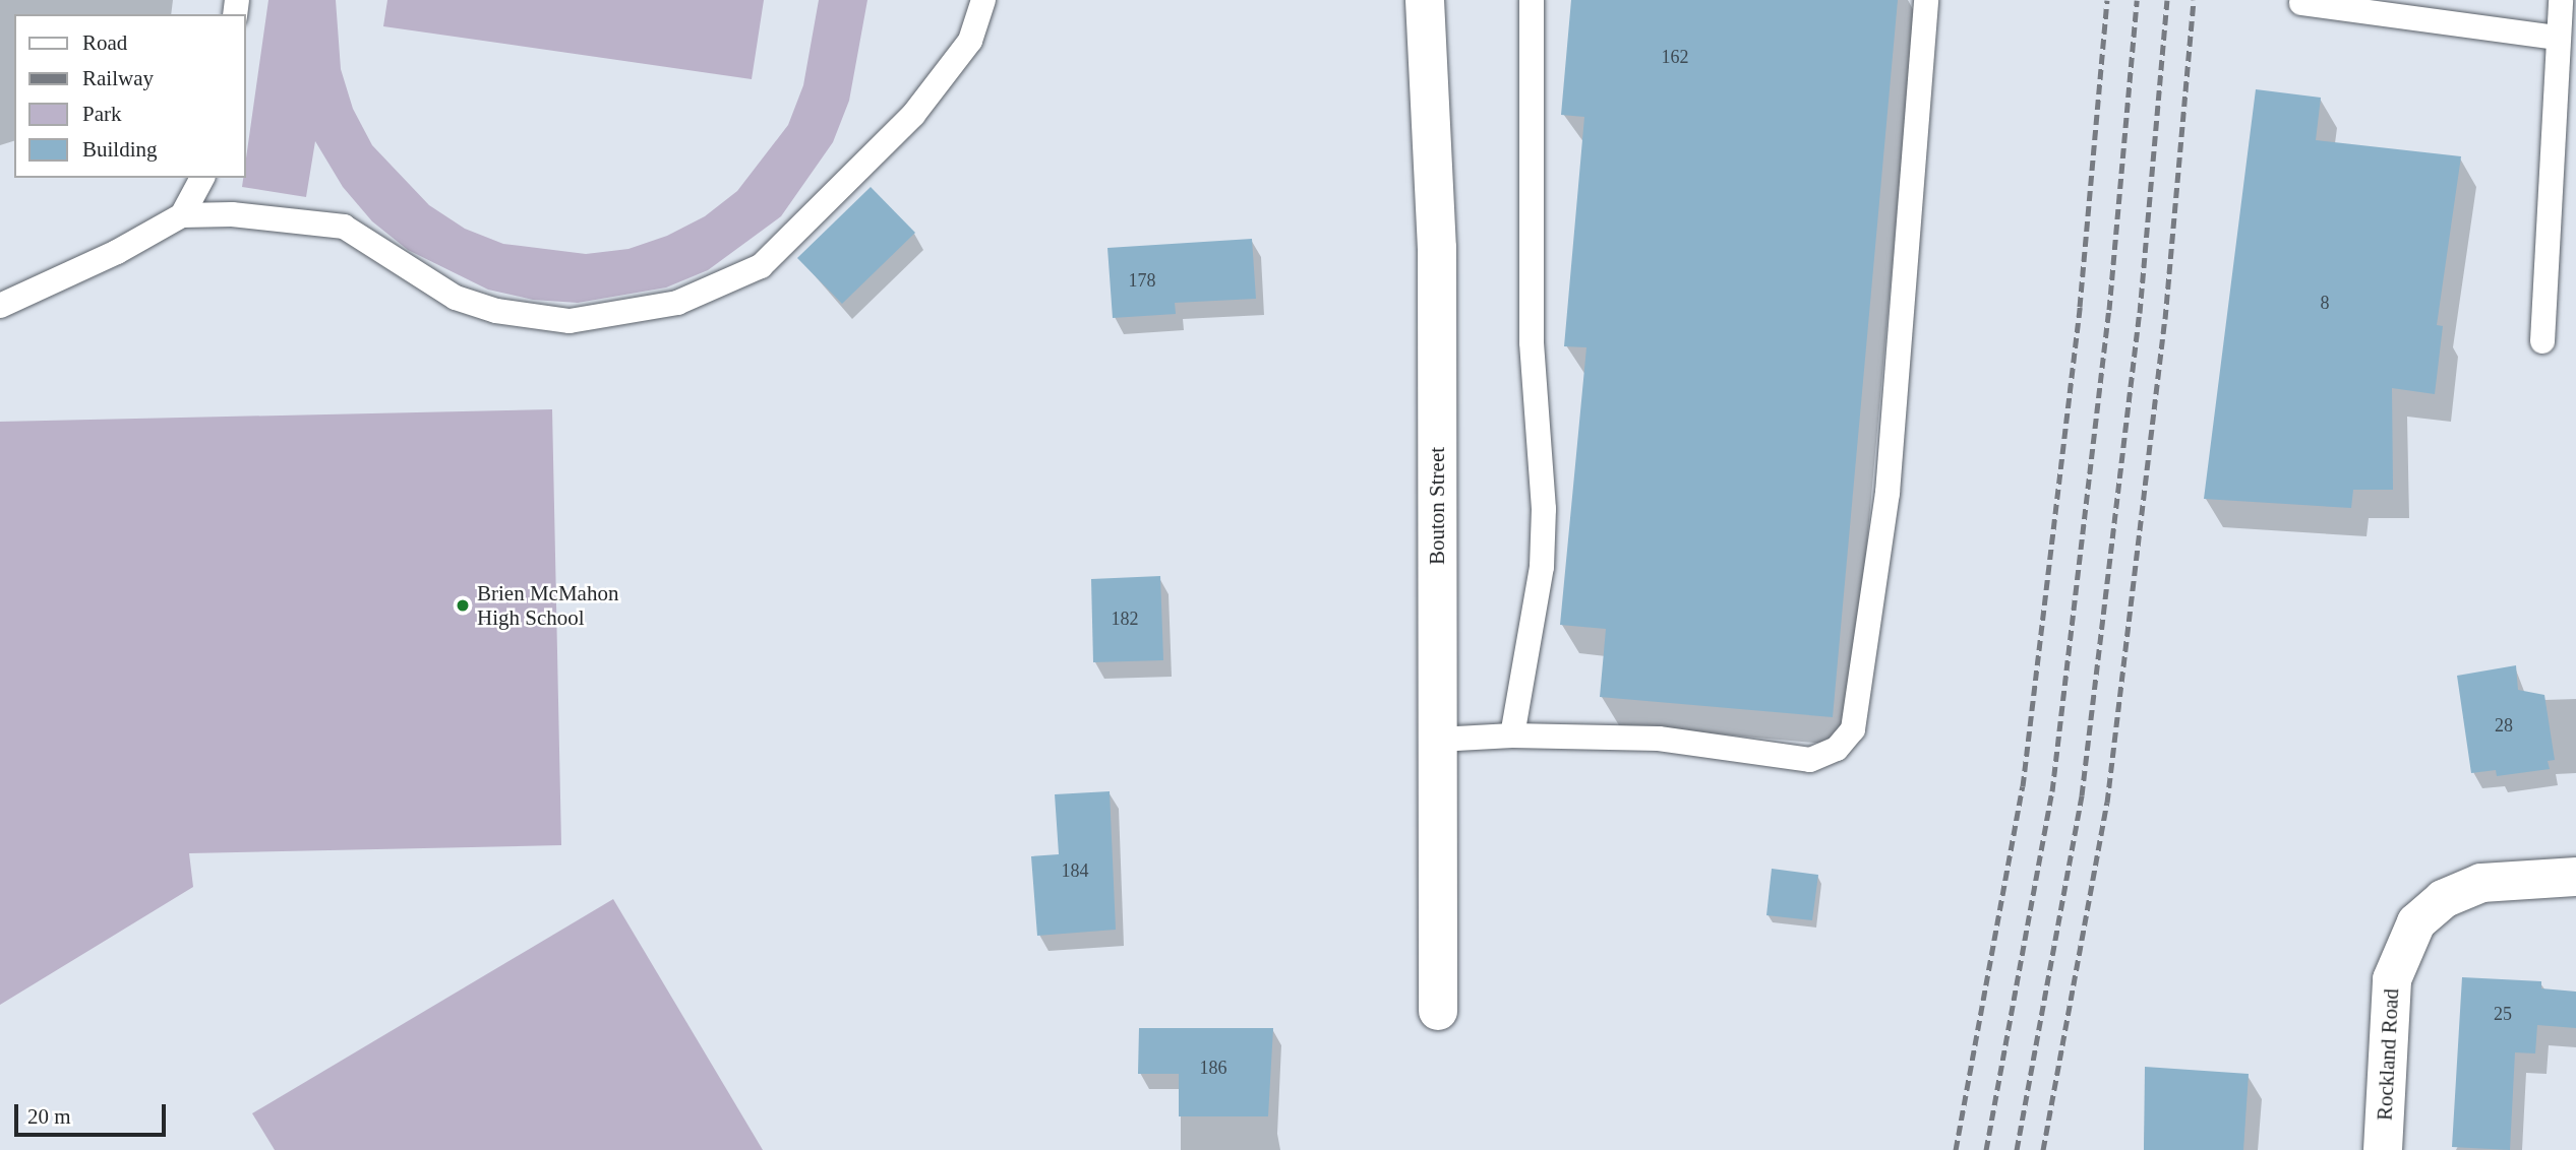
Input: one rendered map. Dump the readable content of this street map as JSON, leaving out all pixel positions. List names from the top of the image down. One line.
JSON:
{"streets":{"street":["Bouton Street","Rockland Road"]},"places":["Brien McMahon High School"],"house_numbers":["162","178","8","182","28","184","25","186"],"legend":["Road","Railway","Park","Building"],"scale_bar":"20 m"}
